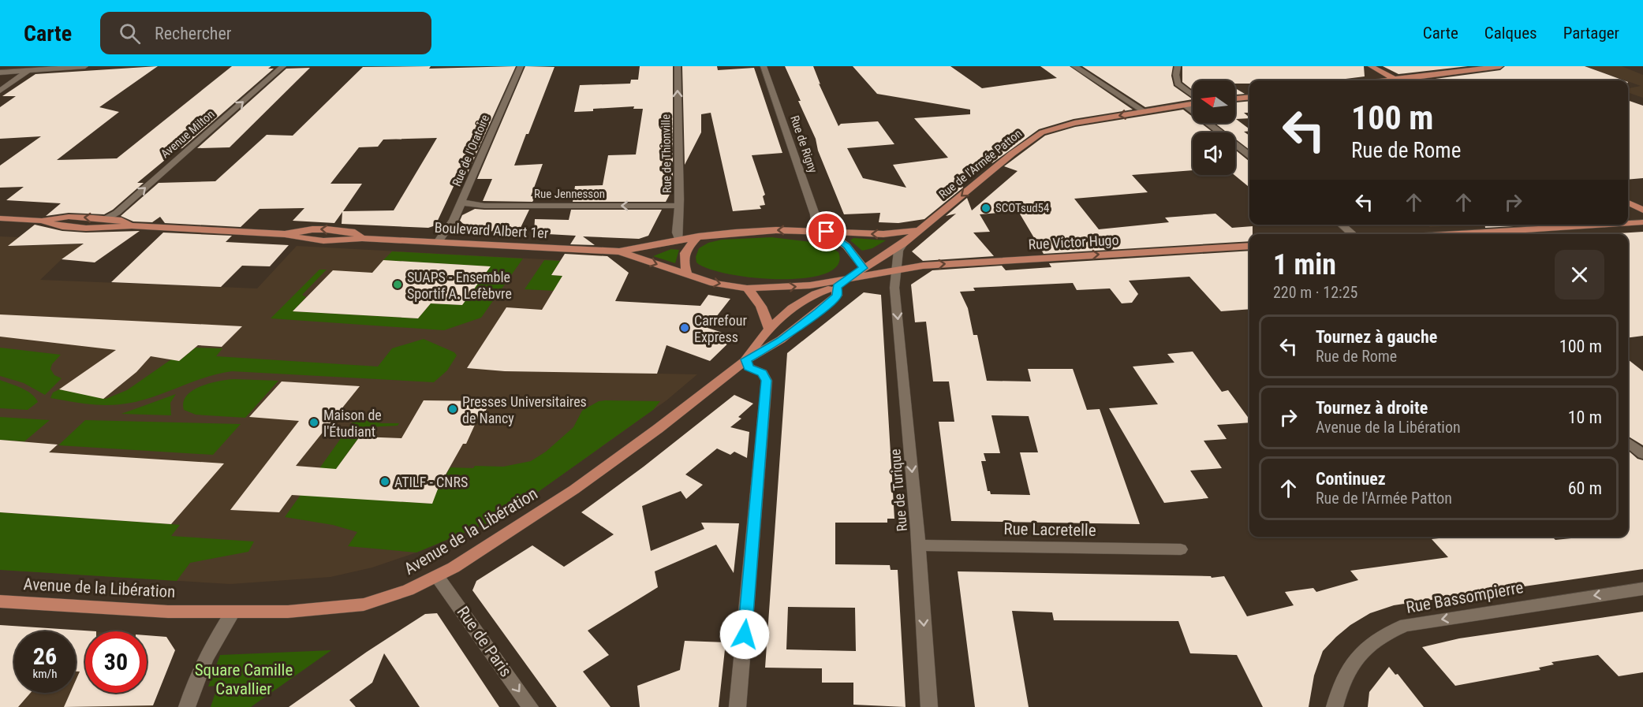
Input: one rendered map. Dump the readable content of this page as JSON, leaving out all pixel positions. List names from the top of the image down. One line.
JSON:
{"streets":{"main road":["Rue de l'Armée Patton","Boulevard Albert 1er","Rue Victor Hugo","Avenue de la Libération"],"street":["Avenue Milton","Rue de Rigny","Rue de l'Oratoire","Rue de Thionville","Rue Jennesson","Rue de Turique","Rue Lacretelle","Rue Bassompierre","Rue de Paris"]},"crossings":[["Avenue Milton","Boulevard Albert 1er"],["Rue de Rigny","Boulevard Albert 1er"],["Rue de l'Oratoire","Rue Jennesson"],["Rue de l'Oratoire","Boulevard Albert 1er"],["Rue de Thionville","Rue Jennesson"],["Rue de Thionville","Boulevard Albert 1er"],["Rue de l'Armée Patton","Rue Victor Hugo"],["Rue de l'Armée Patton","Avenue de la Libération"],["Boulevard Albert 1er","Rue Victor Hugo"],["Rue Victor Hugo","Rue de Turique"],["Rue de Turique","Rue Lacretelle"],["Avenue de la Libération","Rue de Paris"]],"one_way":["Avenue Milton","Rue de Thionville","Rue de l'Armée Patton","Rue Jennesson","Rue Victor Hugo","Rue de Turique","Rue Bassompierre","Rue de Paris"],"parks":["Square Camille Cavallier"],"places":["SCOTsud54","SUAPS - Ensemble Sportif A. Lefèbvre","Carrefour Express","Presses Universitaires de Nancy","Maison de l'Étudiant","ATILF - CNRS"],"north":"left","page":{"header":"Carte","search":"Rechercher","nav":["Carte","Calques","Partager"],"turn":["100 m","Rue de Rome"],"heading":["1 min","220 m · 12:25"],"list":[{"name":"Tournez à gauche","note":"Rue de Rome","value":"100 m"},{"name":"Tournez à droite","note":"Avenue de la Libération","value":"10 m"},{"name":"Continuez","note":"Rue de l'Armée Patton","value":"60 m"}],"speed":"26 km/h","limit":"30"}}
